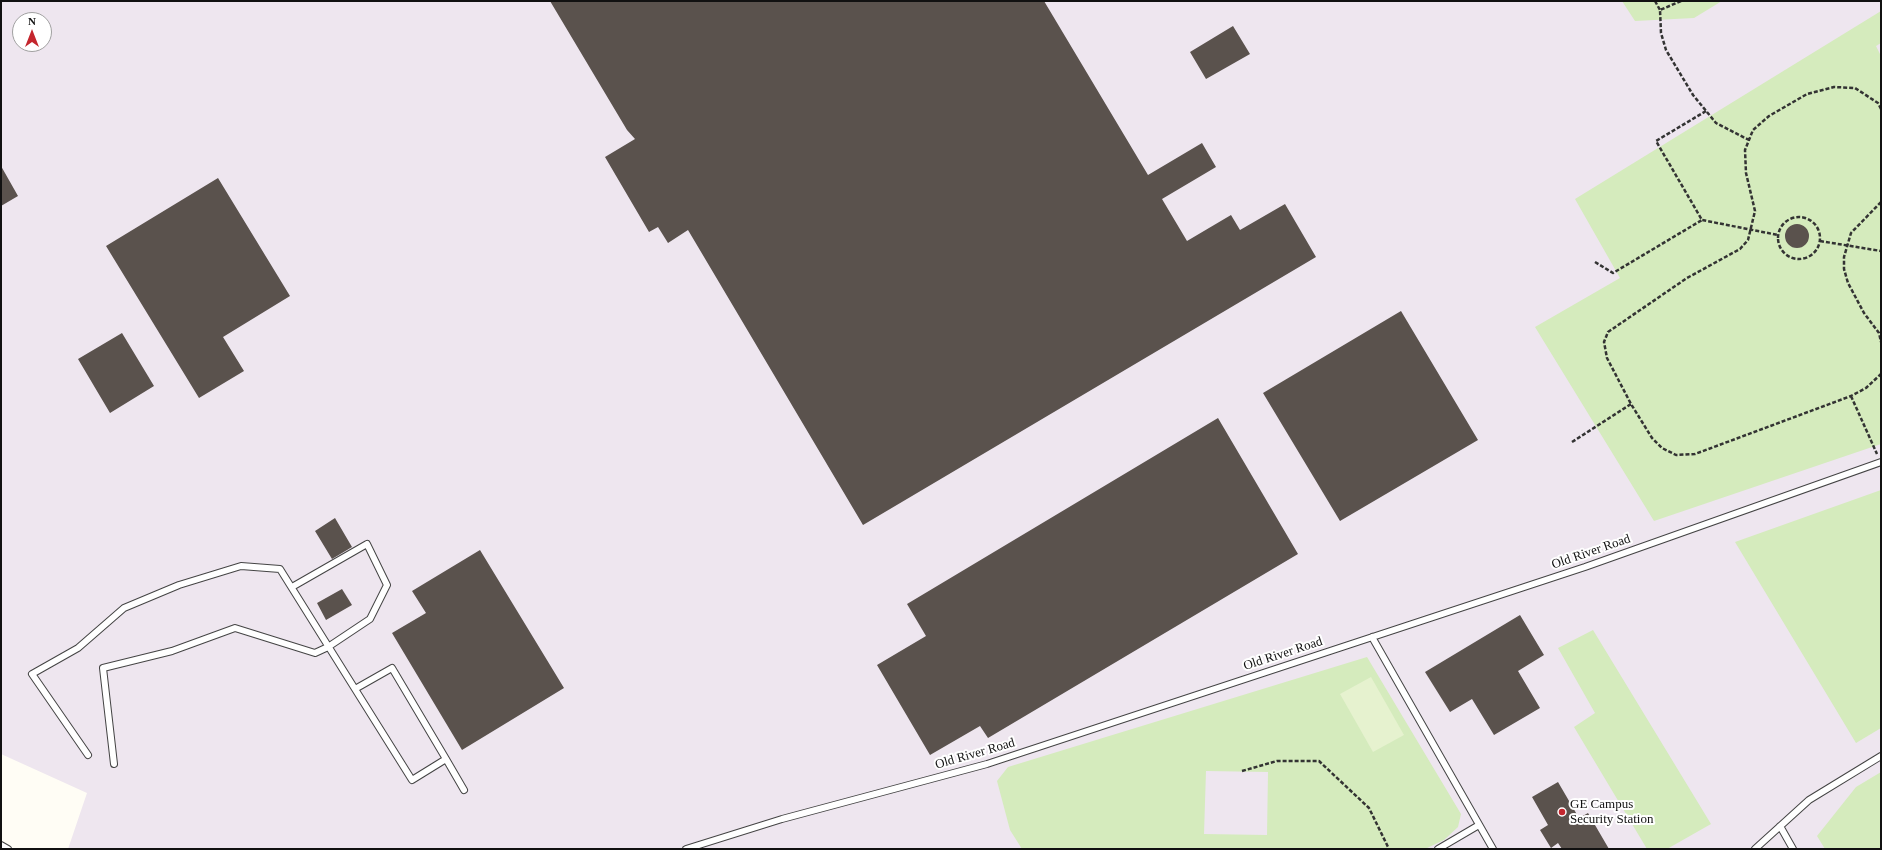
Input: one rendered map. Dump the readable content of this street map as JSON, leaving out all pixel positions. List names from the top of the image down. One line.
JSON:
{"streets":{"lane":["Old River Road"]},"places":["GE Campus Security Station"],"north":"top"}
